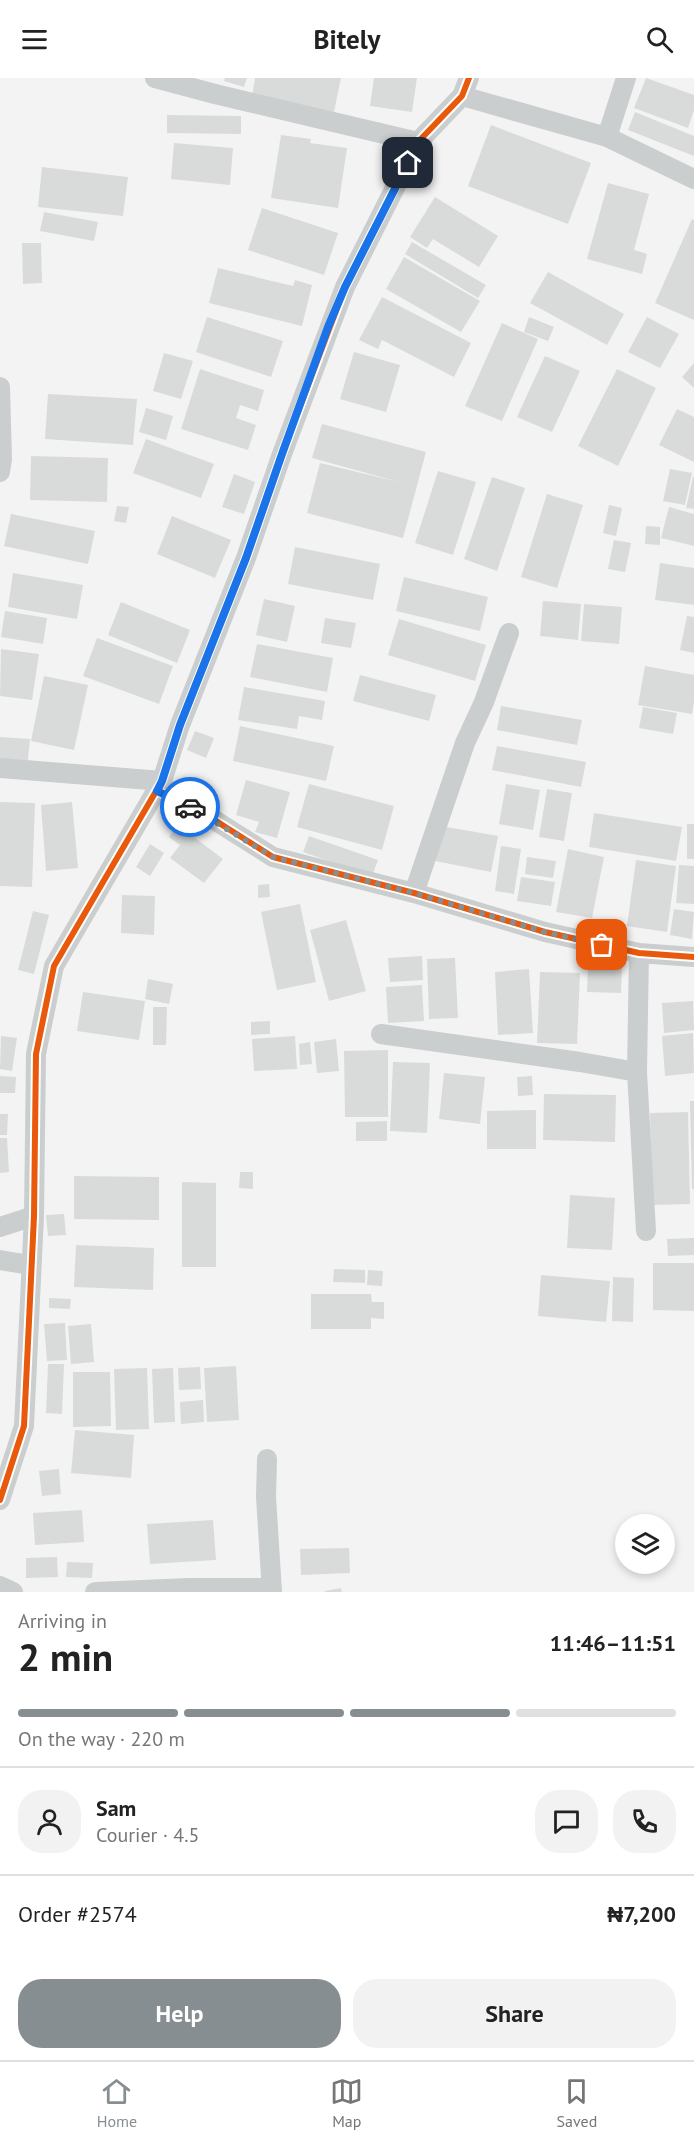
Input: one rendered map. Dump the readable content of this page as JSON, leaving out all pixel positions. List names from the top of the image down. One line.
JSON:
{"page":{"header":"Bitely","heading":["2 min","Arriving in","11:46–11:51"],"panel":["Sam","Courier · 4.5","Order #2574","₦7,200"],"bar":"On the way · 220 m","buttons":["Help","Share"],"tabs":["Home","Map","Saved"]}}
